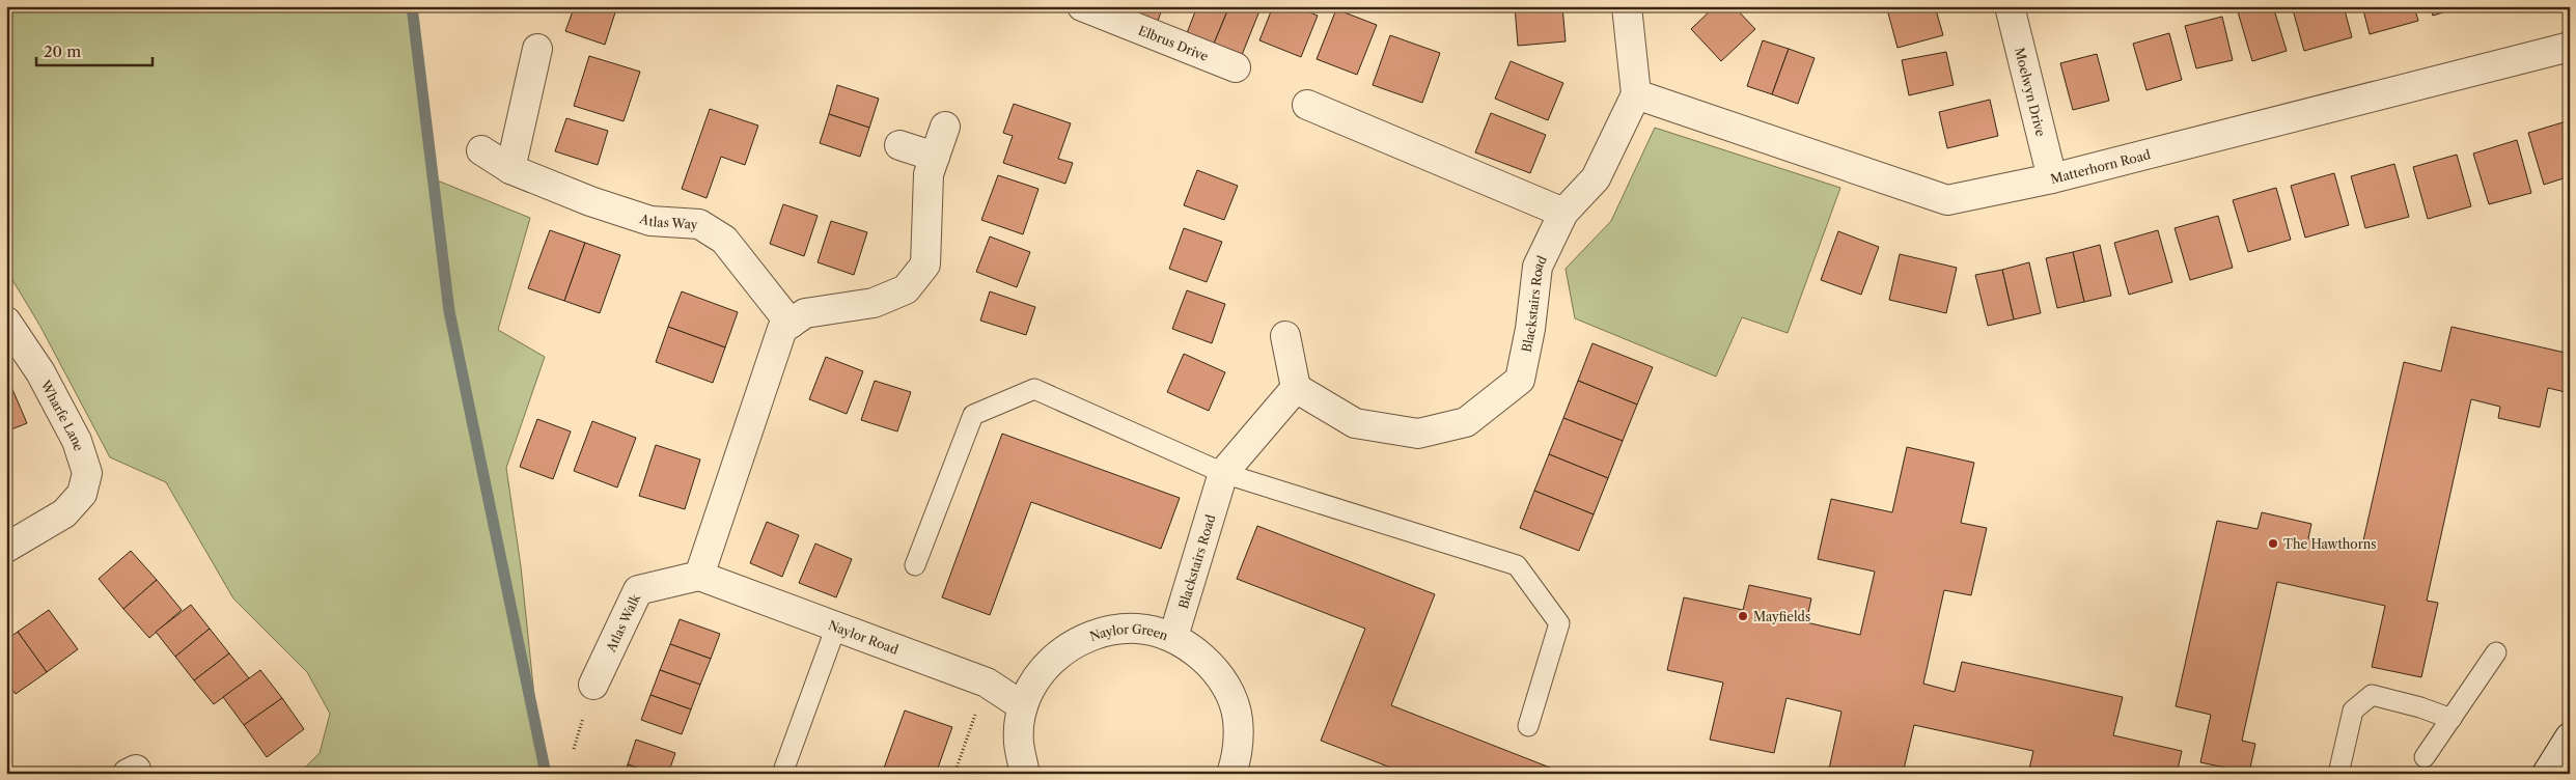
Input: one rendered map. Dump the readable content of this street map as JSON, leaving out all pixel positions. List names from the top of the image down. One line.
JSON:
{"streets":{"street":["Elbrus Drive","Moelwyn Drive","Matterhorn Road","Atlas Way","Blackstairs Road","Wharfe Lane","Atlas Walk","Naylor Road","Naylor Green"]},"crossings":[["Moelwyn Drive","Matterhorn Road"],["Matterhorn Road","Blackstairs Road"],["Blackstairs Road","Naylor Green"],["Atlas Walk","Naylor Road"],["Naylor Road","Naylor Green"]],"places":["The Hawthorns","Mayfields"],"scale_bar":"20 m"}
